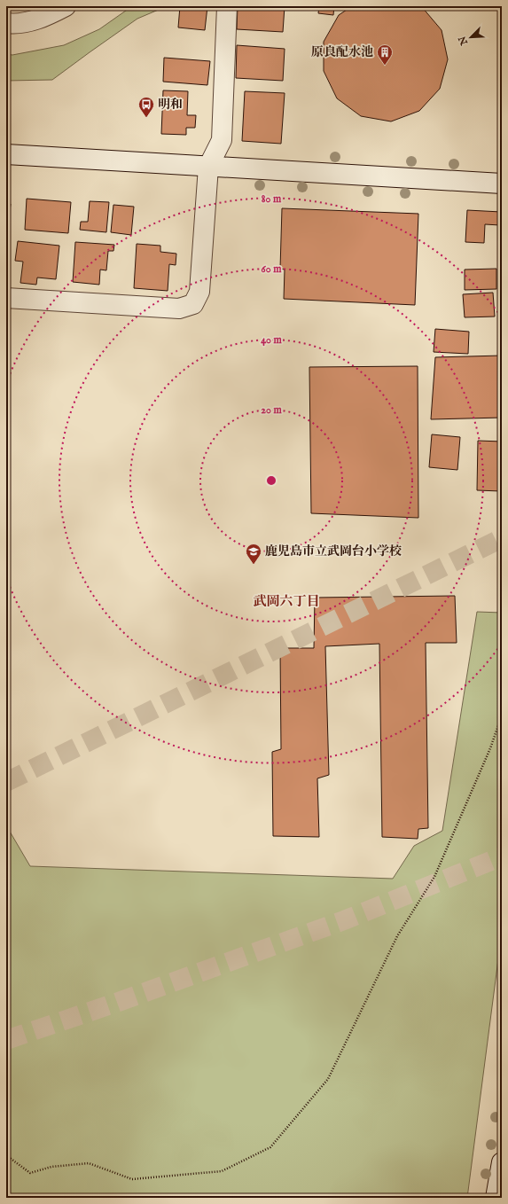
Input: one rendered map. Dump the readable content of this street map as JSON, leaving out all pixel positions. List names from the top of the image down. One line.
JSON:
{"districts":["武岡六丁目"],"places":{"building":["原良配水池"],"bus stop":["明和"],"school or university":["鹿児島市立武岡台小学校"]},"north":"bottom left","rings":["80 m","60 m","40 m","20 m"]}
